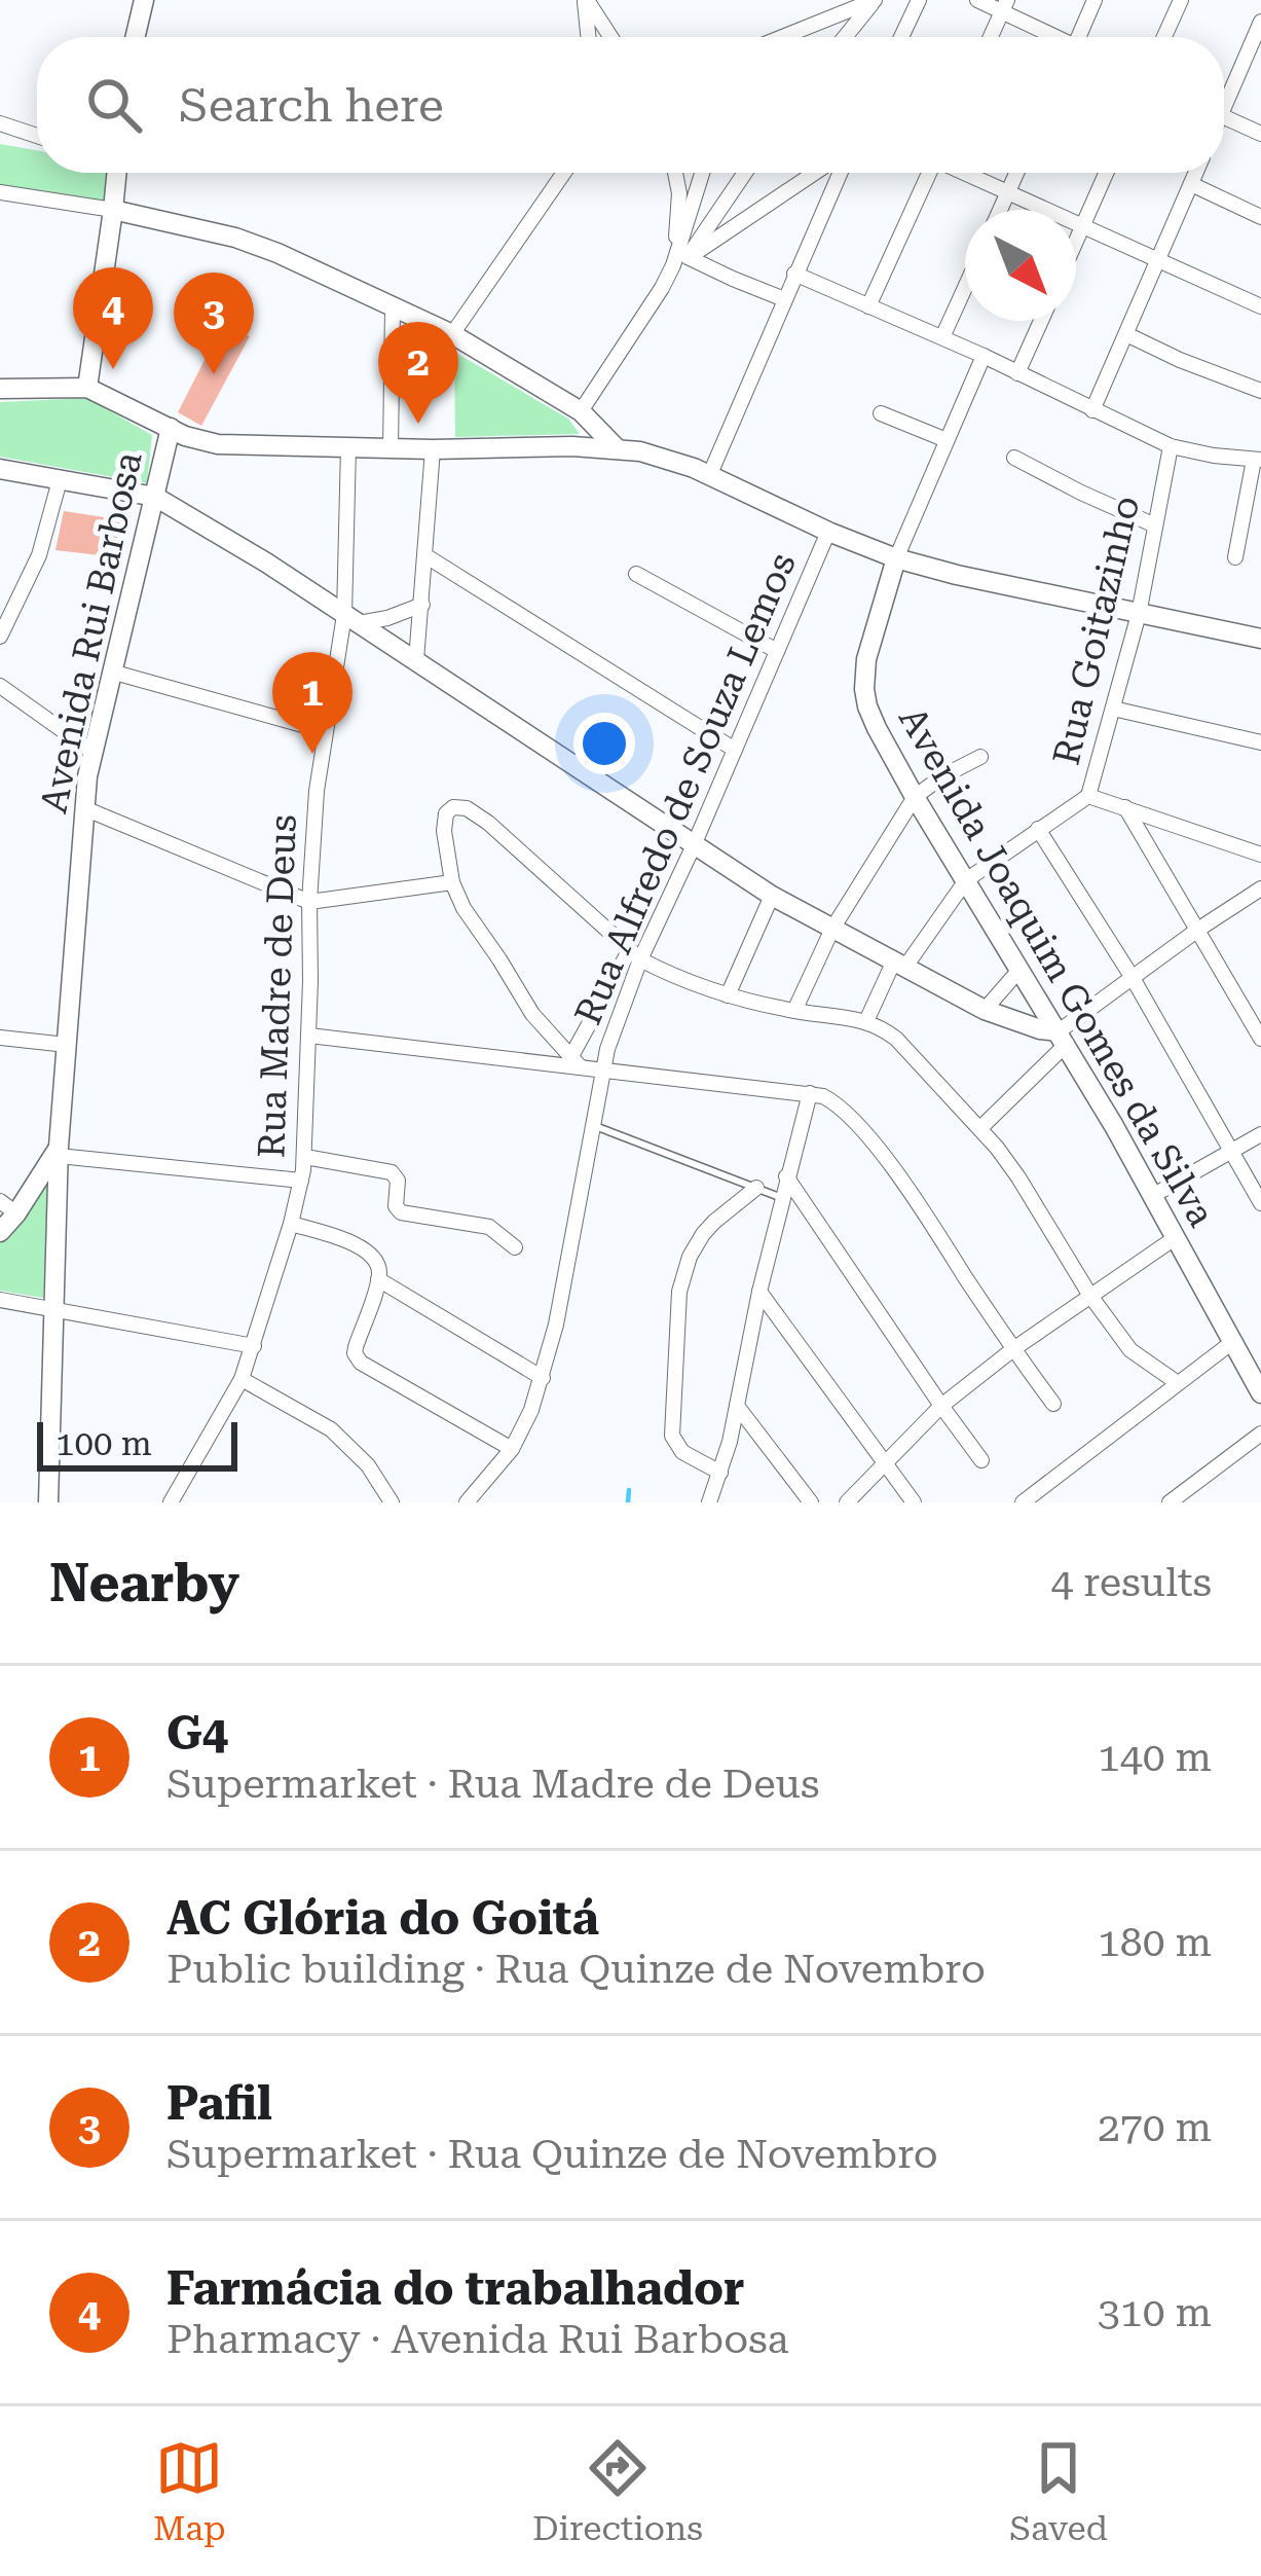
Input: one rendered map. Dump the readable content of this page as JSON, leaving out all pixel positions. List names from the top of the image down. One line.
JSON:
{"streets":{"street":["Rua Goitazinho","Avenida Rui Barbosa","Rua Alfredo de Souza Lemos","Avenida Joaquim Gomes da Silva","Rua Madre de Deus"]},"crossings":[["Rua Goitazinho","Avenida Joaquim Gomes da Silva"],["Rua Alfredo de Souza Lemos","Rua Madre de Deus"]],"scale_bar":"100 m","north":"bottom right","page":{"search":"Search here","pins":["4","3","2","1"],"scale":"100 m","heading":["Nearby","4 results"],"list":[{"mark":"1","name":"G4","note":"Supermarket · Rua Madre de Deus","value":"140 m"},{"mark":"2","name":"AC Glória do Goitá","note":"Public building · Rua Quinze de Novembro","value":"180 m"},{"mark":"3","name":"Pafil","note":"Supermarket · Rua Quinze de Novembro","value":"270 m"},{"mark":"4","name":"Farmácia do trabalhador","note":"Pharmacy · Avenida Rui Barbosa","value":"310 m"}],"nav":["Map","Directions","Saved"]}}
